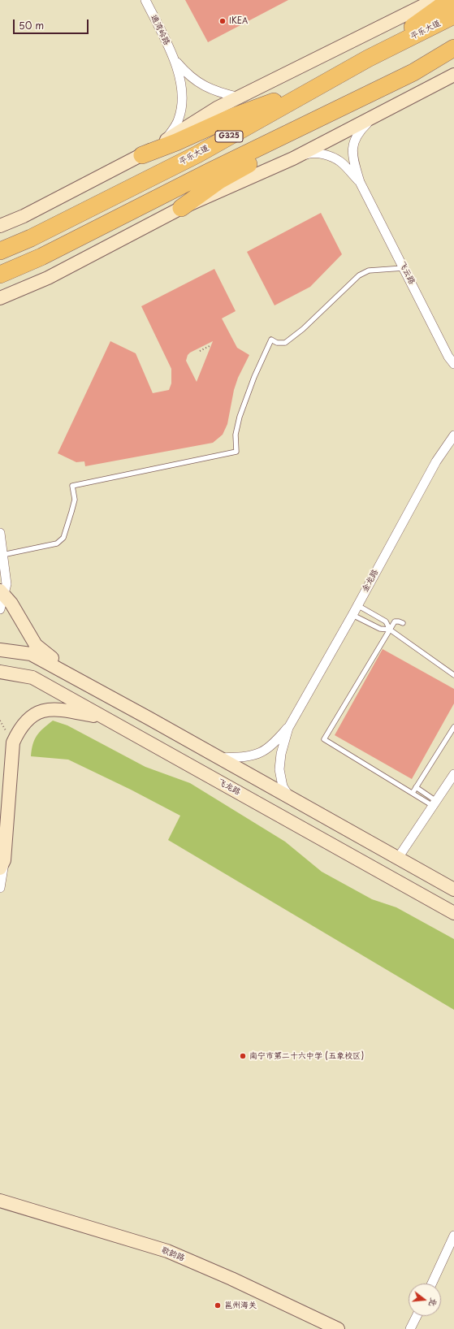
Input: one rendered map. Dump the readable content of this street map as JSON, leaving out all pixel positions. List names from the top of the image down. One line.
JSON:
{"streets":{"highway":["平乐大道","G325"],"main road":["飞龙路","歌韵路"],"street":["通湾岭路","飞云路","金龙路"]},"places":["IKEA","南宁市第二十六中学 (五象校区)","邕州海关"],"scale_bar":"50 m","north":"right"}
